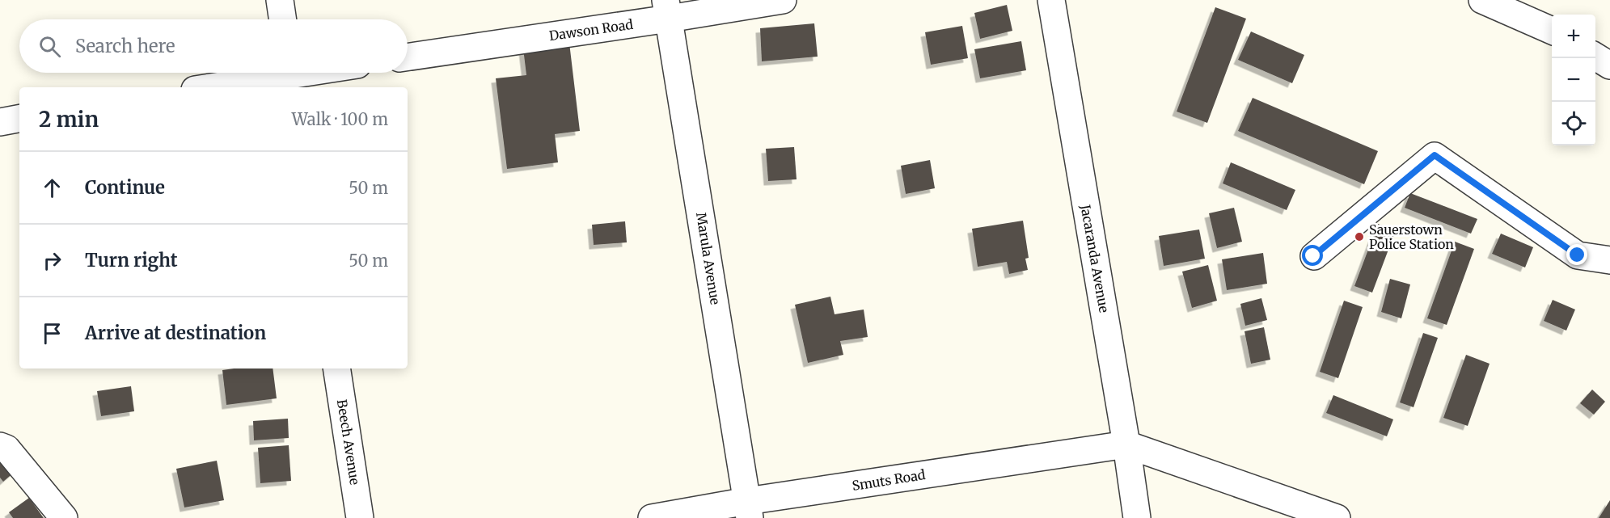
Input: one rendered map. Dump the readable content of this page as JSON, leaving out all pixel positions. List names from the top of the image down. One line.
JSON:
{"streets":{"street":["Dawson Road","Marula Avenue","Jacaranda Avenue","Beech Avenue","Smuts Road"]},"crossings":[["Dawson Road","Marula Avenue"],["Marula Avenue","Smuts Road"],["Jacaranda Avenue","Smuts Road"]],"places":["Sauerstown Police Station"],"page":{"map_buttons":["+","−"],"search":"Search here","heading":["2 min","Walk · 100 m"],"list":[["Continue","50 m"],["Turn right","50 m"],"Arrive at destination"]}}
